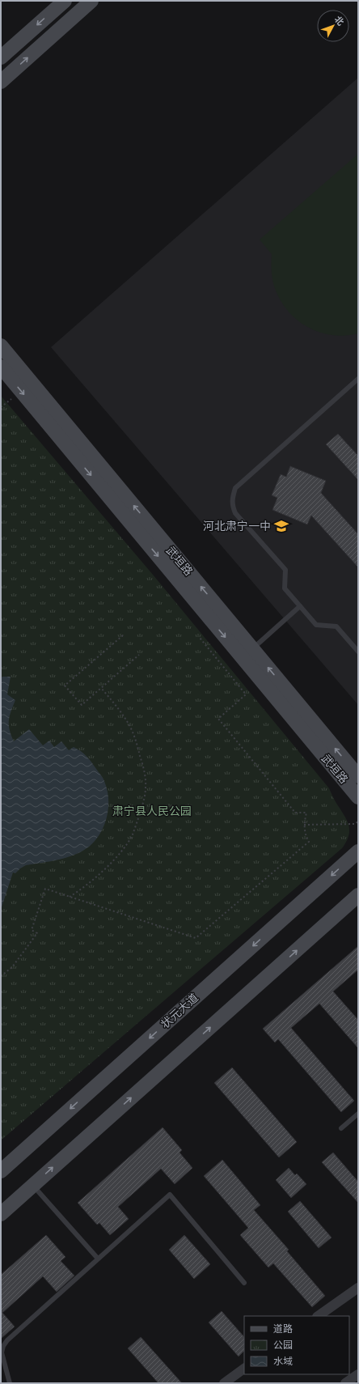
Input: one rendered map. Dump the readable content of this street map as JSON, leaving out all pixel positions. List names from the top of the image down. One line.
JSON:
{"streets":{"main road":["武垣路","状元大道"]},"parks":["肃宁县人民公园"],"places":{"school or university":["河北肃宁一中"]},"legend":["道路","公园","水域"],"north":"top right"}
